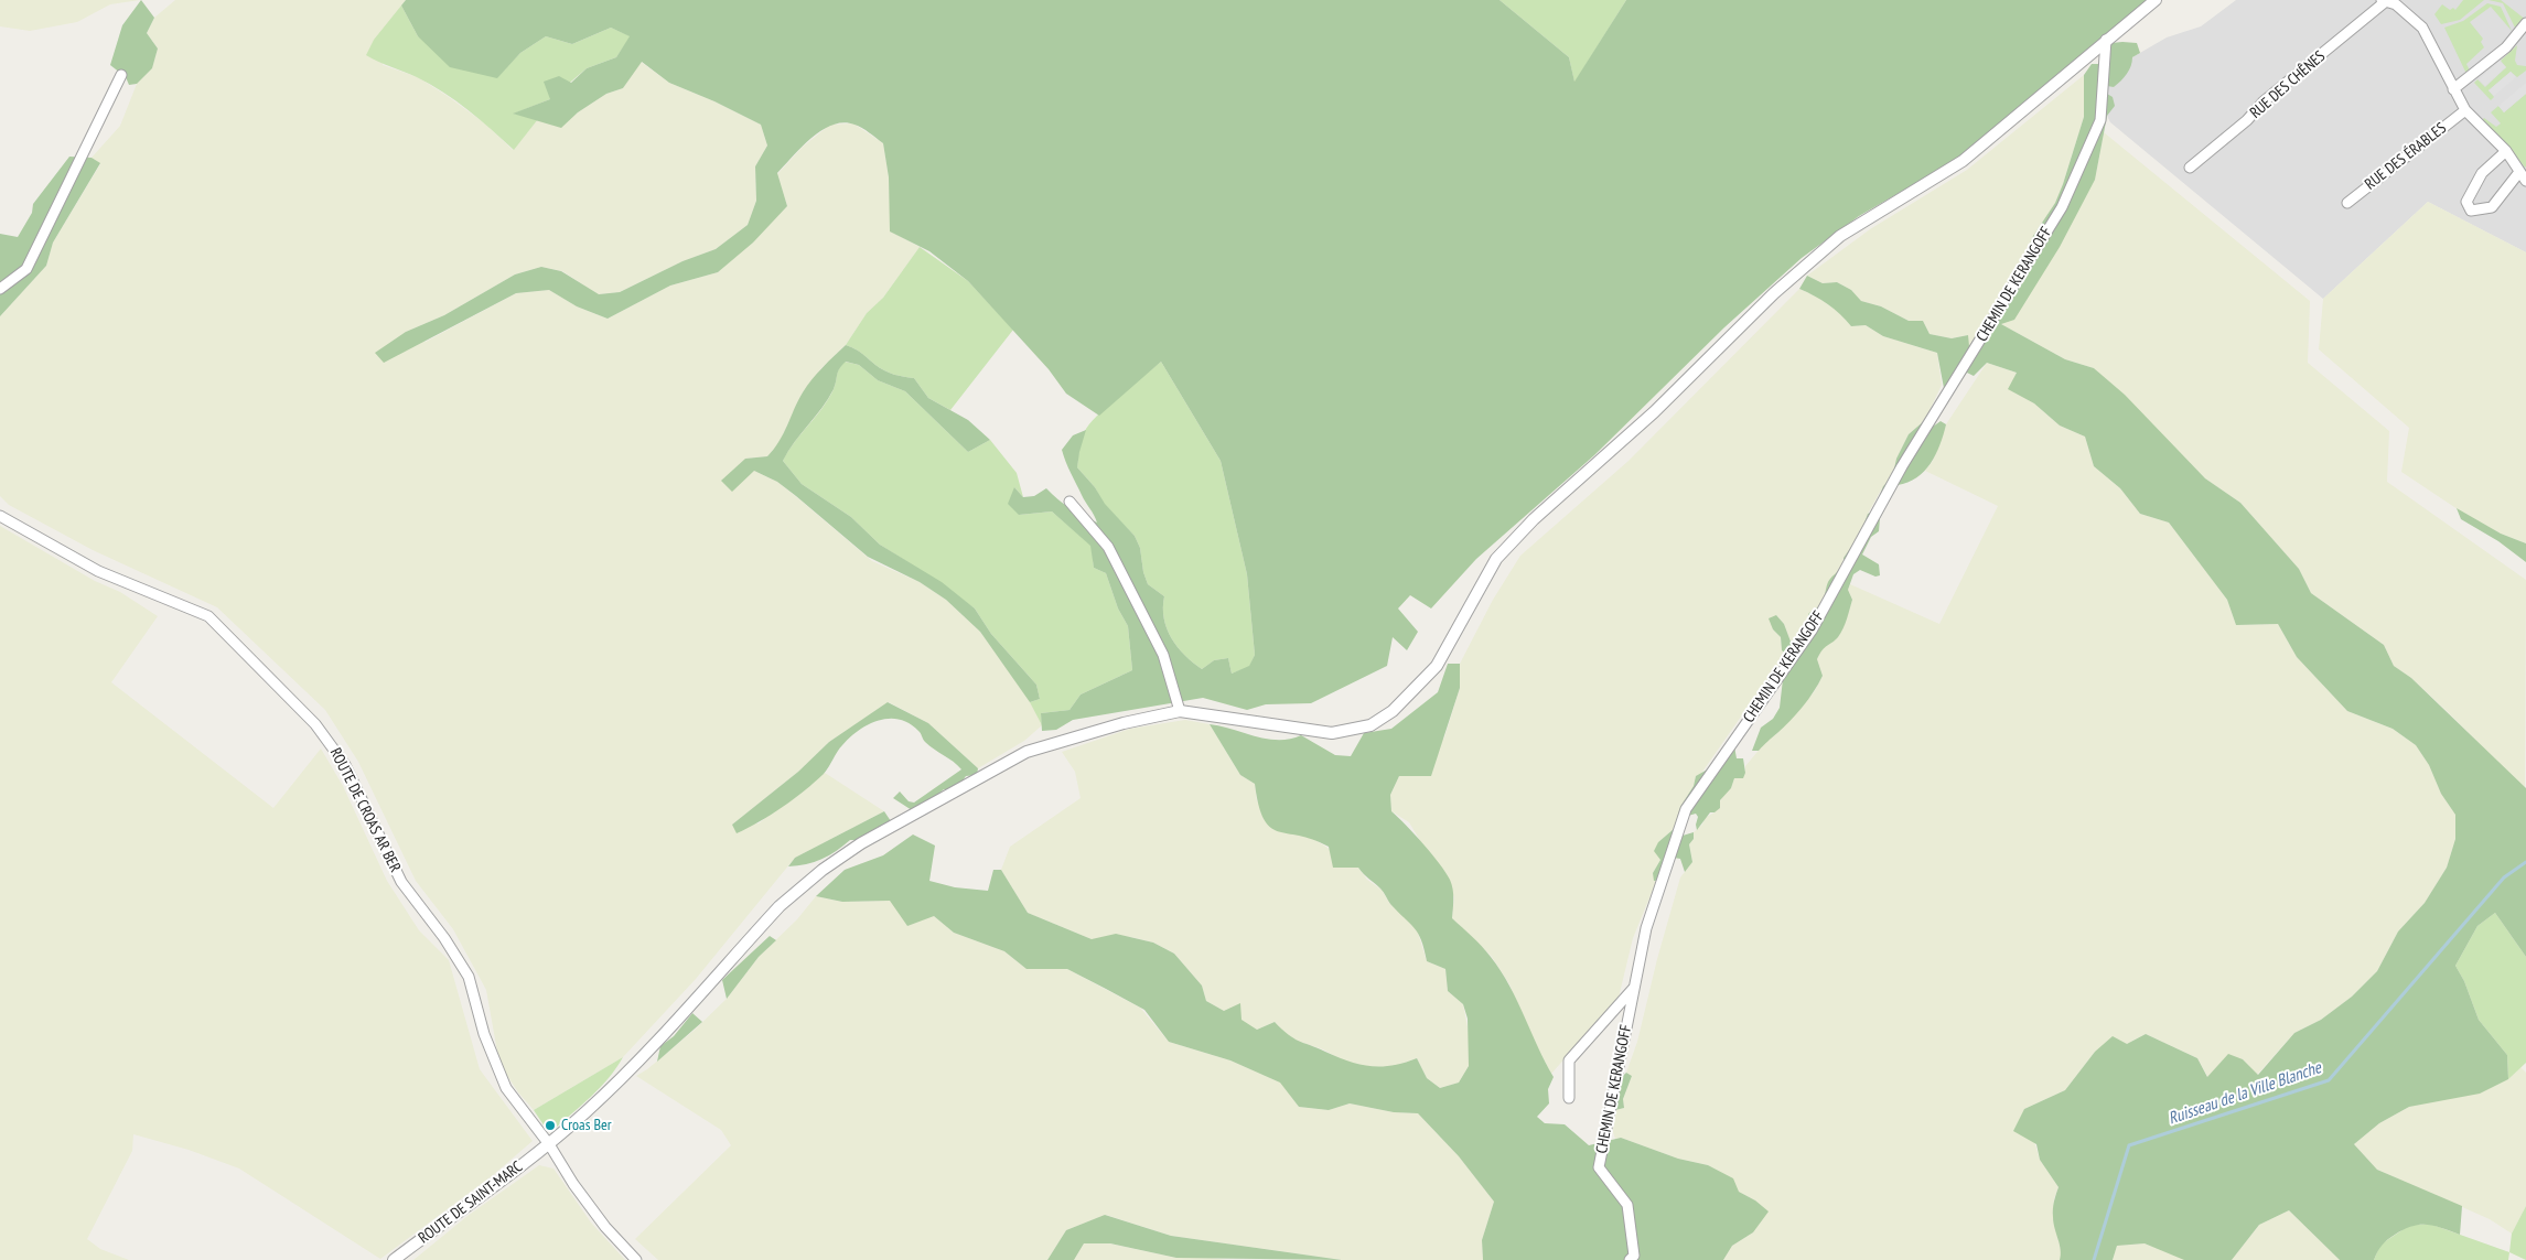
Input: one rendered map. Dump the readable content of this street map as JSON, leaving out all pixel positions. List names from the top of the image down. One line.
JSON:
{"streets":{"street":["RUE DES CHÊNES","RUE DES ÉRABLES","CHEMIN DE KERANGOFF","ROUTE DE CROAS AR BER","ROUTE DE SAINT-MARC"]},"crossings":[["ROUTE DE CROAS AR BER","ROUTE DE SAINT-MARC"]],"water":["Ruisseau de la Ville Blanche"],"places":["Croas Ber"]}
